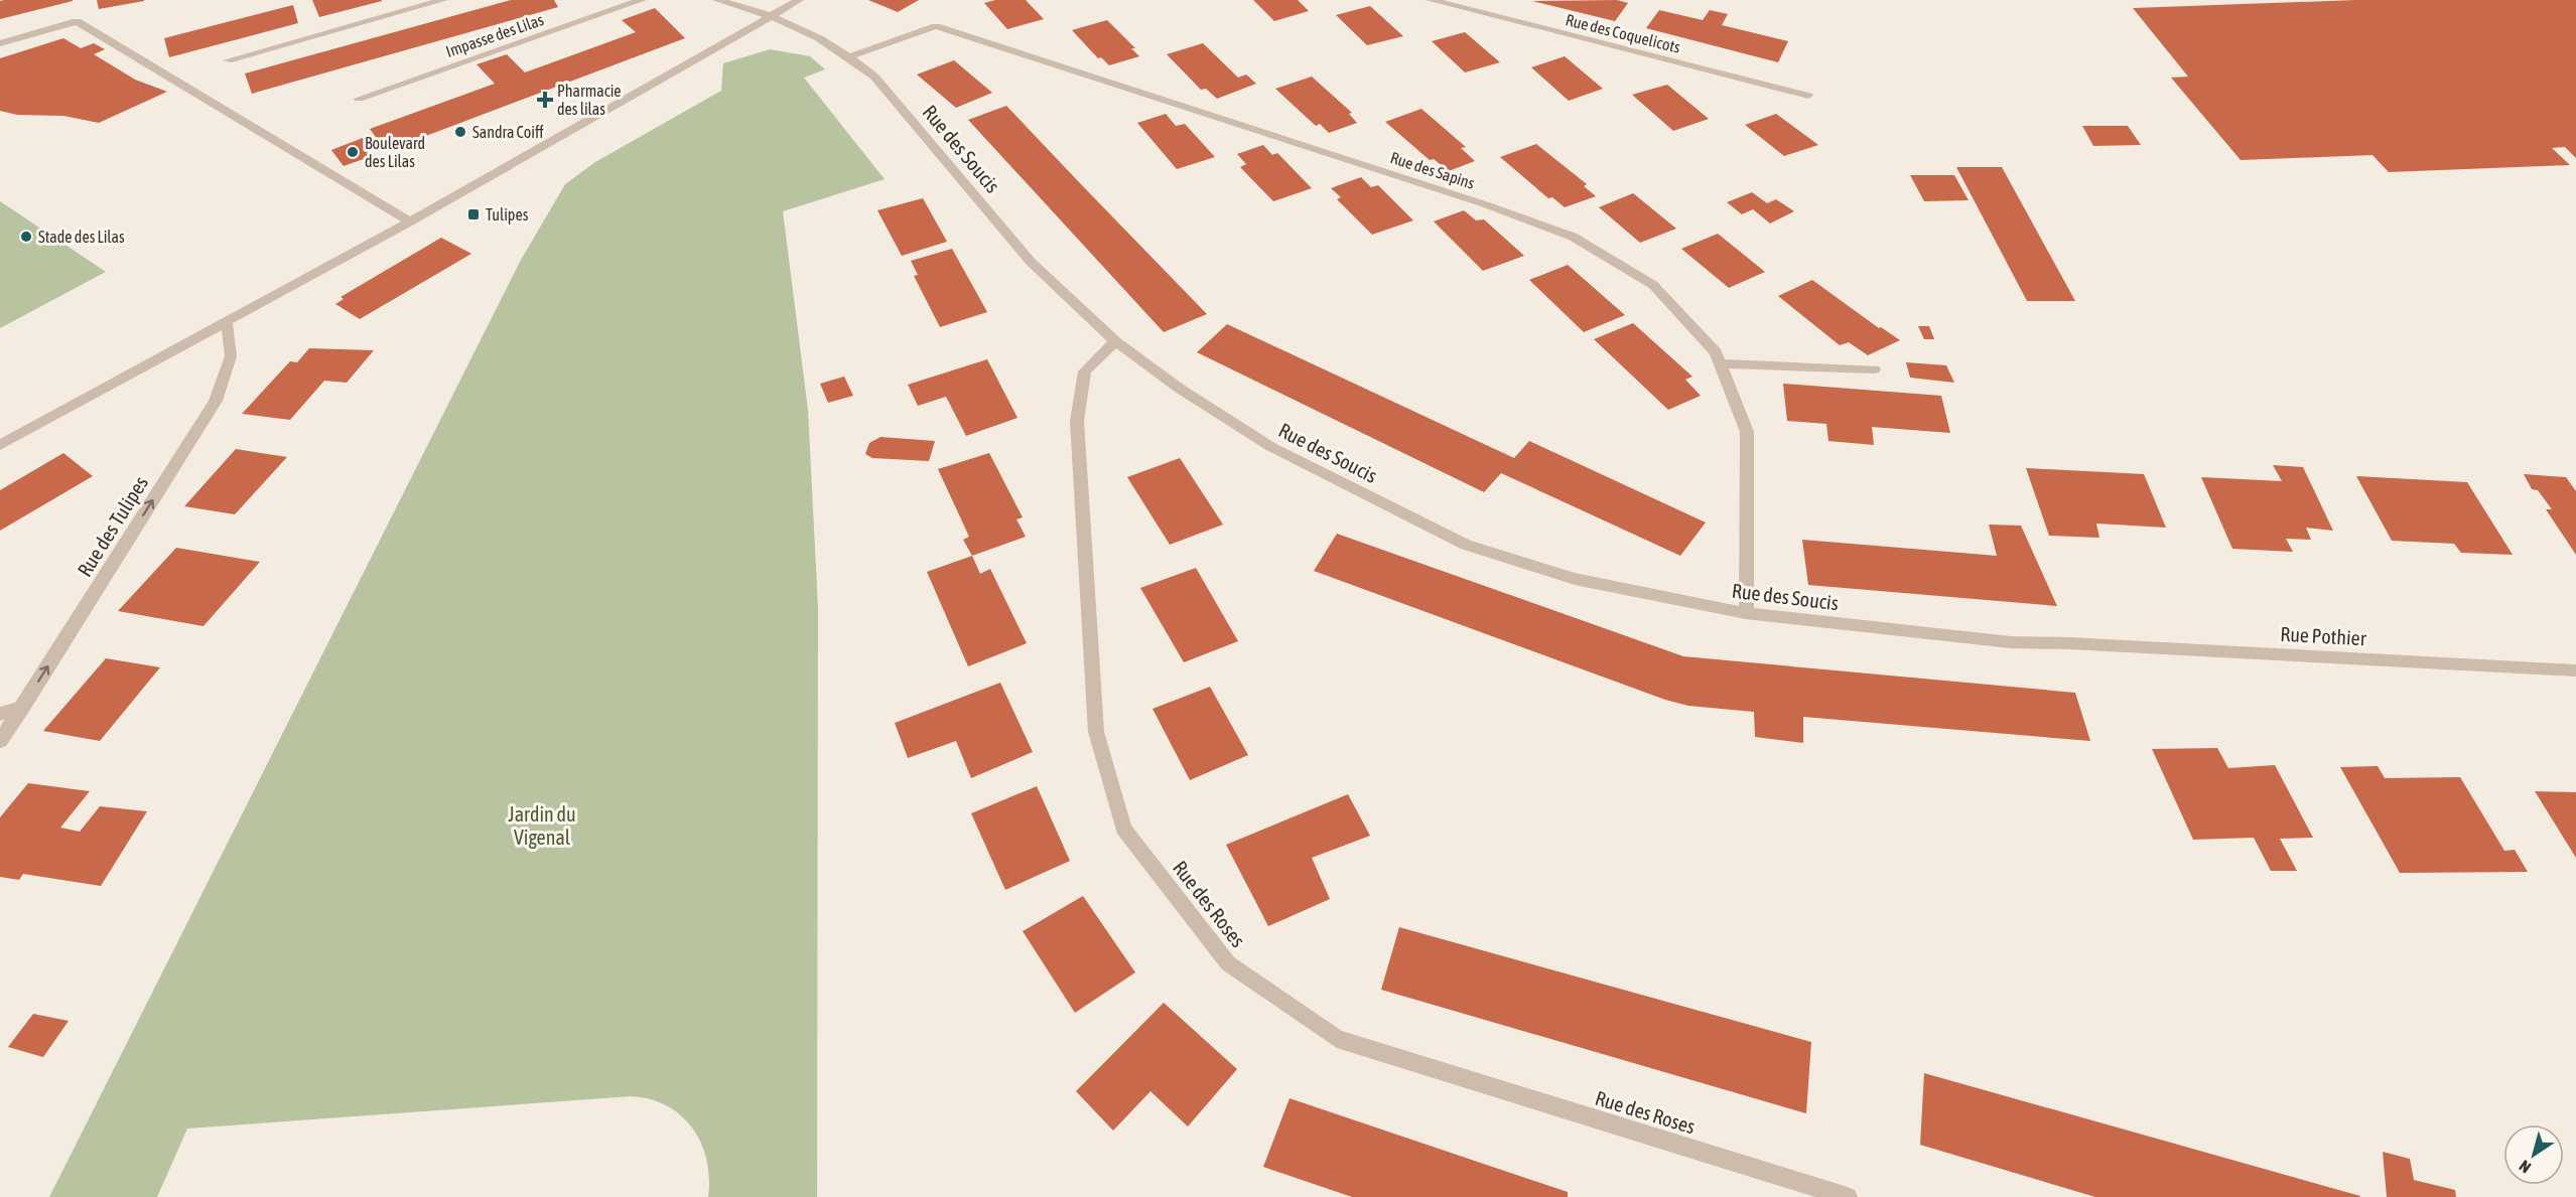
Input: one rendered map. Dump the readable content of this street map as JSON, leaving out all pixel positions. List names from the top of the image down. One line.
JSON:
{"streets":{"street":["Rue des Coquelicots","Impasse des Lilas","Rue des Soucis","Rue des Sapins","Rue des Tulipes","Rue Pothier","Rue des Roses"]},"crossings":[["Rue des Soucis","Rue des Sapins"],["Rue des Soucis","Rue Pothier"],["Rue des Soucis","Rue des Roses"]],"one_way":["Rue des Tulipes"],"parks":["Jardin du Vigenal"],"places":{"health":["Pharmacie des lilas"],"other":["Sandra Coiff","Boulevard des Lilas","Stade des Lilas"],"transit":["Tulipes"]},"north":"bottom left"}
